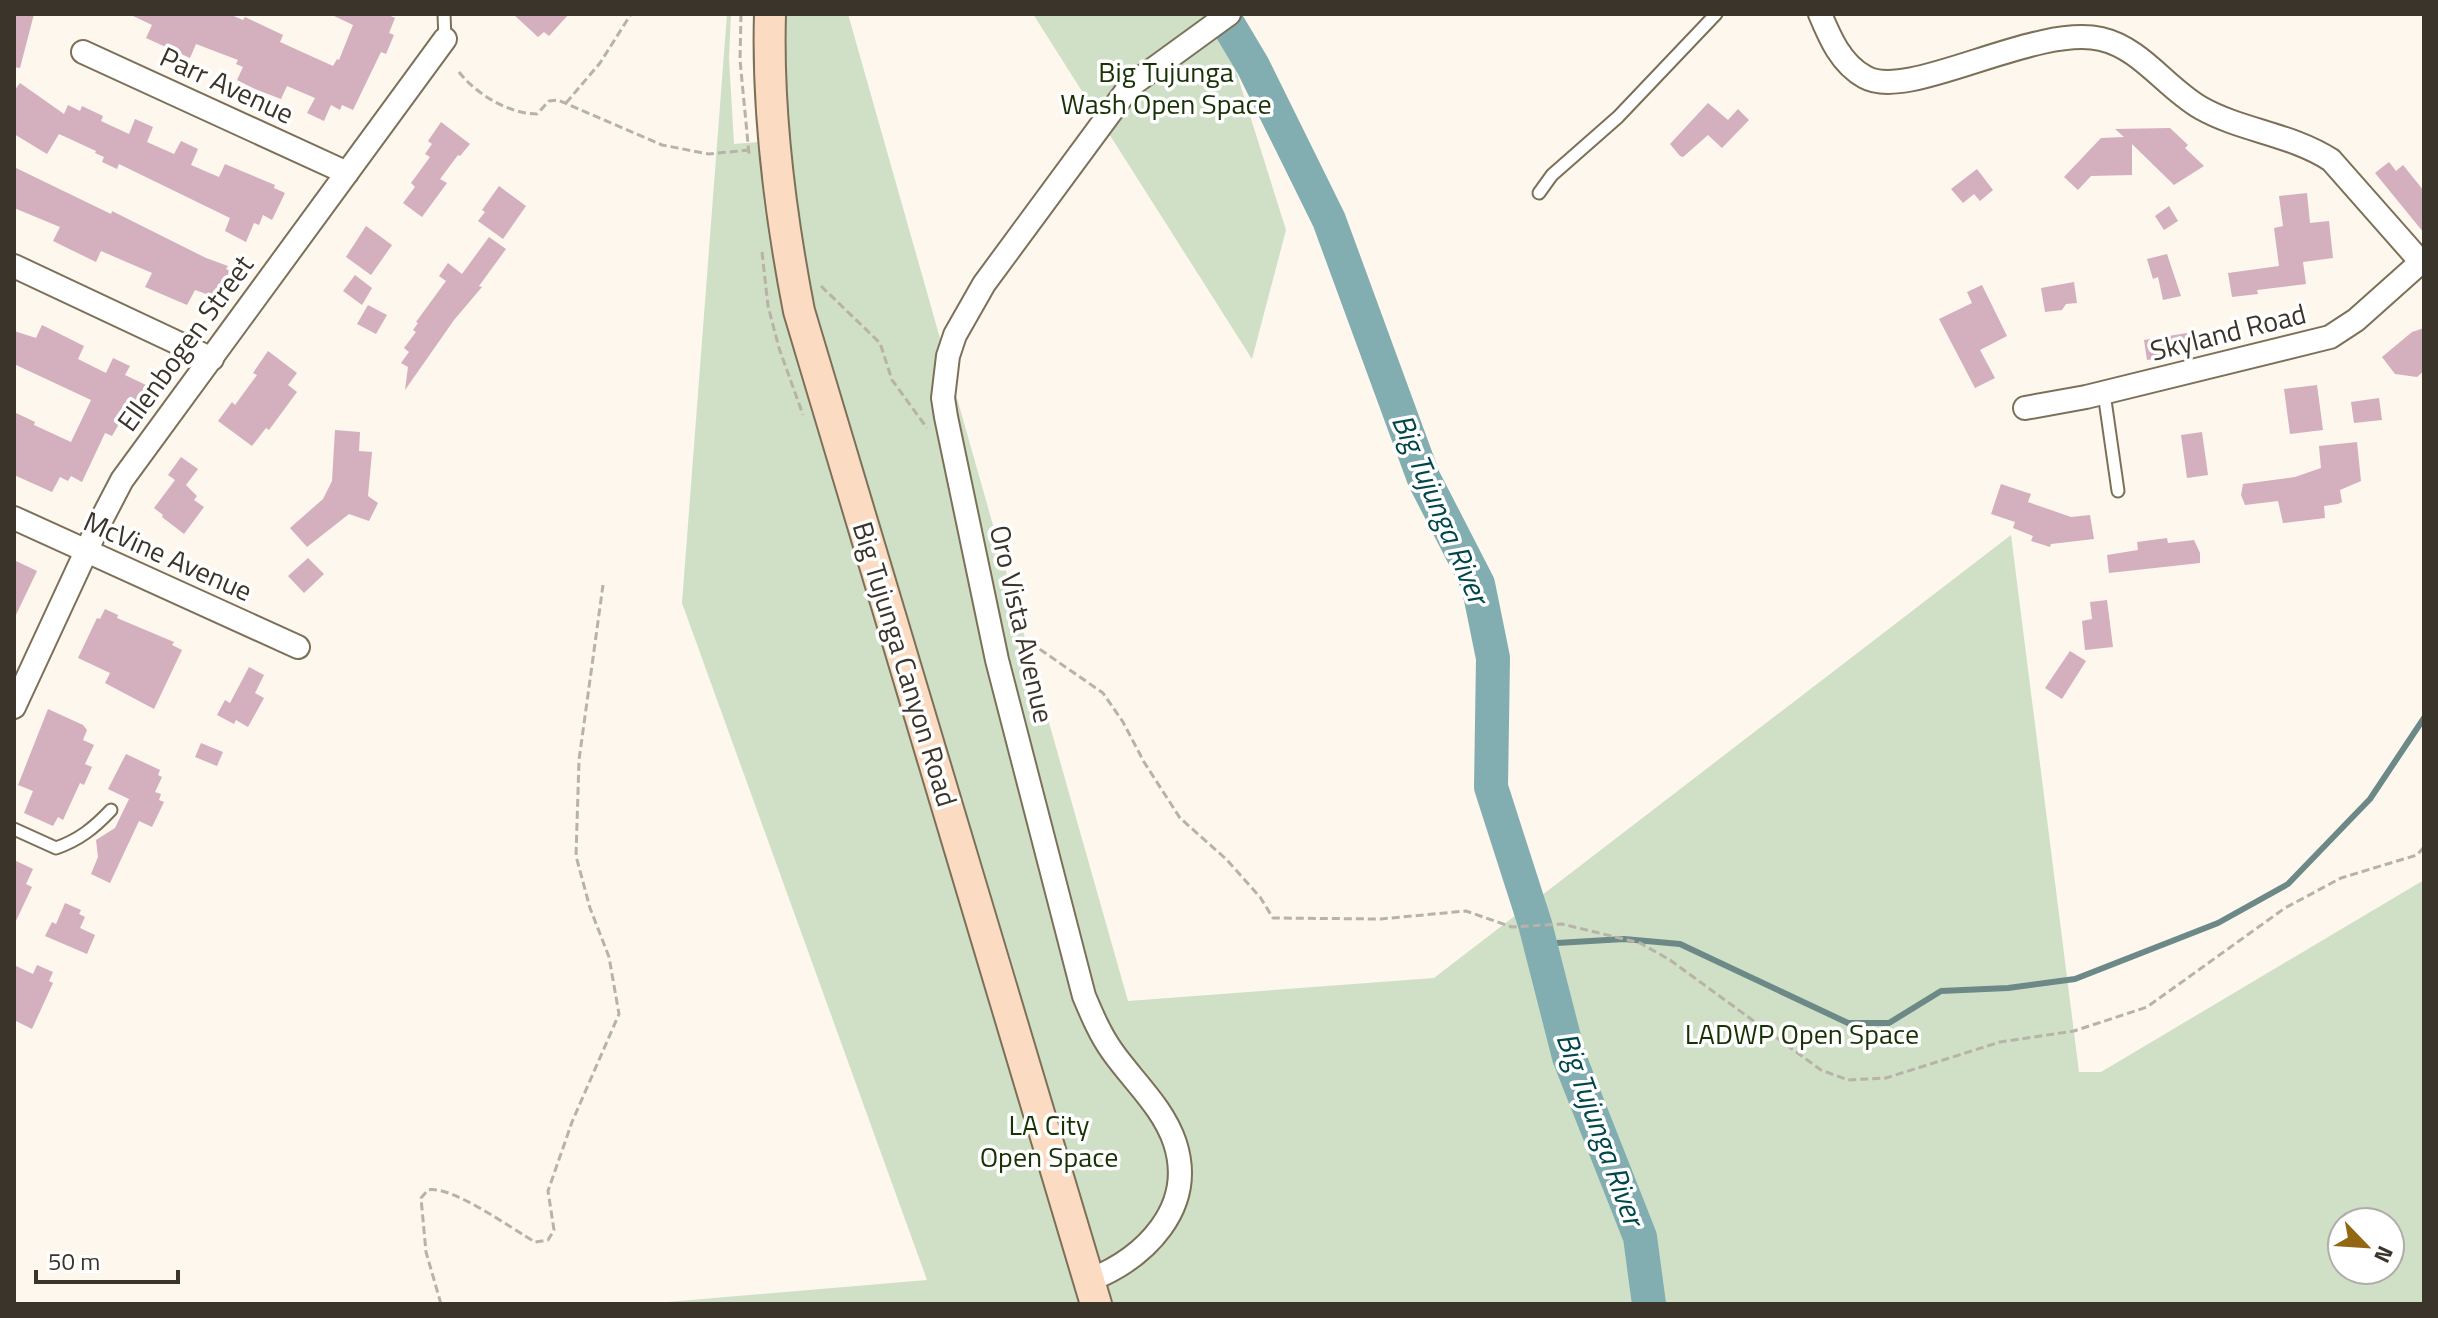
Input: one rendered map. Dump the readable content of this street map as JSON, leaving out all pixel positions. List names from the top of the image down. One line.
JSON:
{"streets":{"street":["Parr Avenue","Skyland Road","Ellenbogen Street","McVine Avenue","Oro Vista Avenue","Big Tujunga Canyon Road"]},"crossings":[["Parr Avenue","Ellenbogen Street"],["Ellenbogen Street","McVine Avenue"],["Oro Vista Avenue","Big Tujunga Canyon Road"]],"water":["Big Tujunga River"],"parks":["Big Tujunga Wash Open Space","LADWP Open Space","LA City Open Space"],"scale_bar":"50 m","north":"bottom right"}
